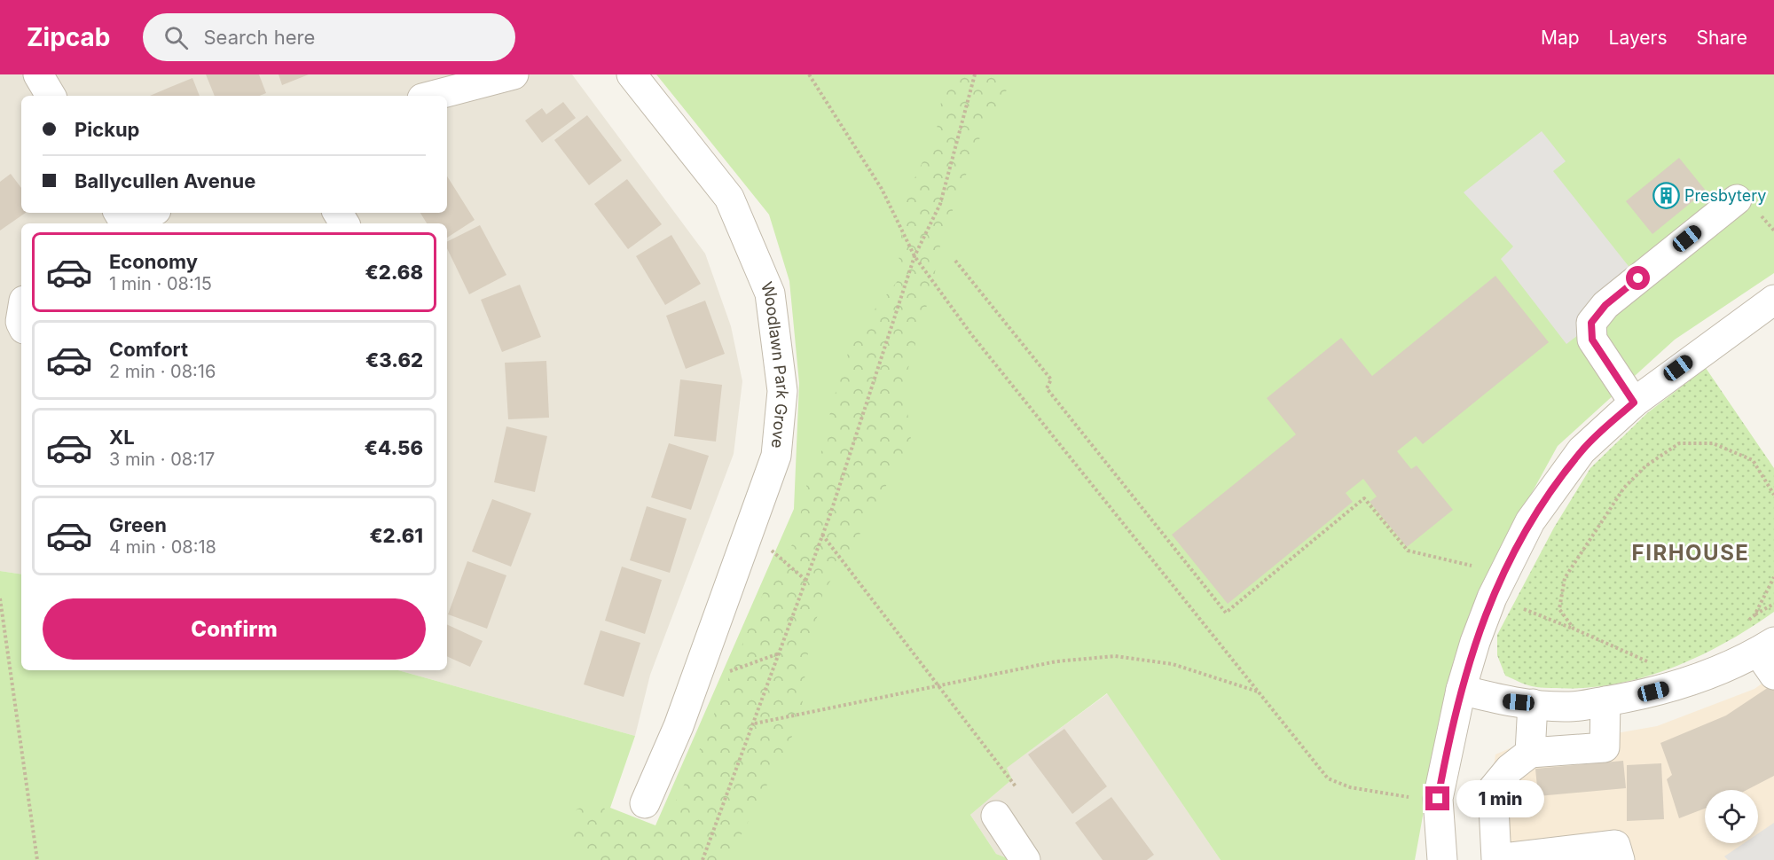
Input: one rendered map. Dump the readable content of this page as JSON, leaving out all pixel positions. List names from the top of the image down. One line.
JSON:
{"streets":{"street":["Woodlawn Park Grove"]},"districts":["FIRHOUSE"],"places":{"building":["Presbytery"]},"page":{"header":"Zipcab","search":"Search here","nav":["Map","Layers","Share"],"banner":["Pickup","Ballycullen Avenue"],"list":[{"name":"Economy","note":"1 min · 08:15","value":"€2.68"},{"name":"Comfort","note":"2 min · 08:16","value":"€3.62"},{"name":"XL","note":"3 min · 08:17","value":"€4.56"},{"name":"Green","note":"4 min · 08:18","value":"€2.61"}],"buttons":"Confirm","bubble":"1 min"}}
